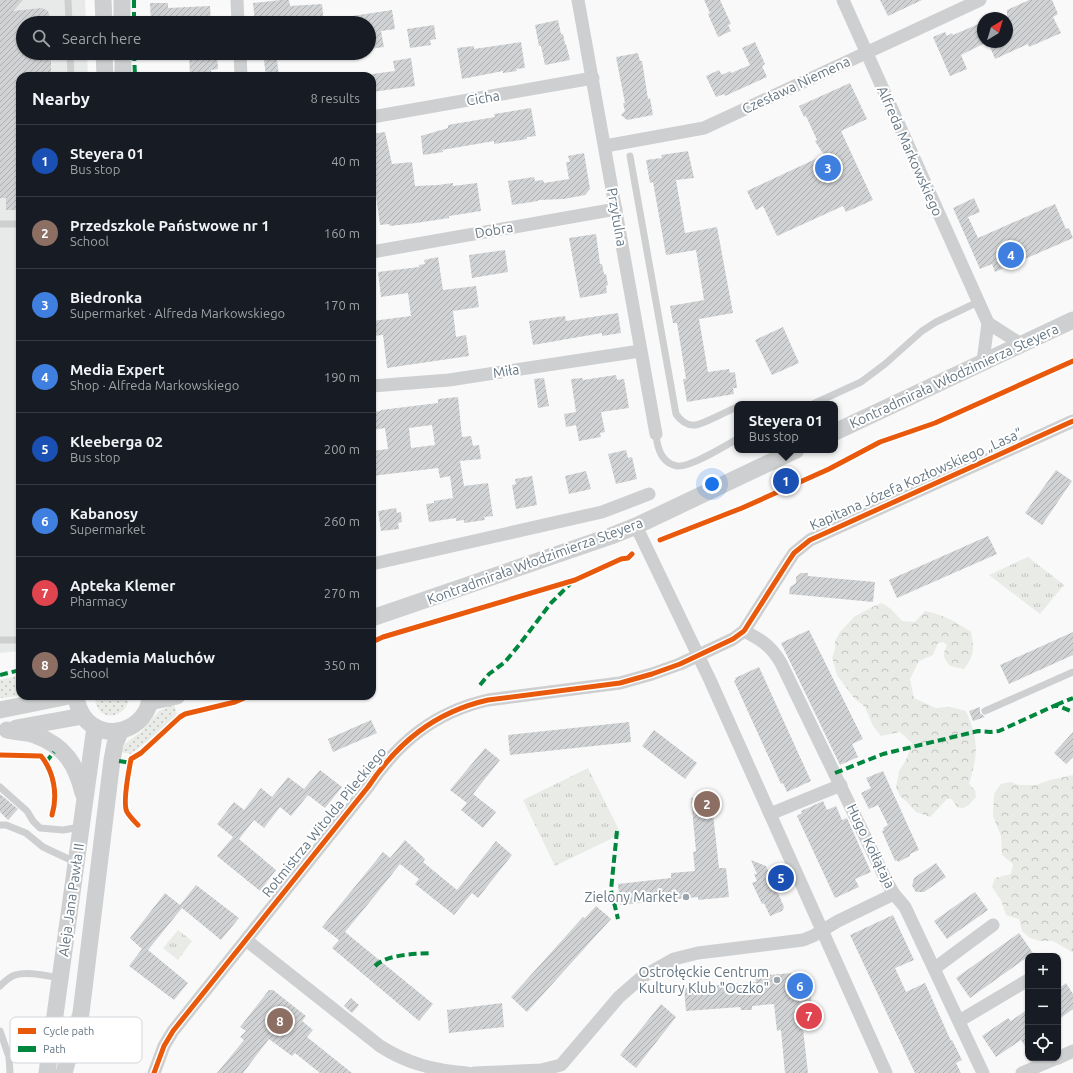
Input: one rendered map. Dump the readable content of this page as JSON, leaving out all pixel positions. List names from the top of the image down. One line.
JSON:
{"streets":{"street":["Czesława Niemena","Cicha","Alfreda Markowskiego","Przytulna","Dobra","Miła","Kontradmirała Włodzimierza Steyera","Kapitana Józefa Kozłowskiego „Lasa”","Rotmistrza Witolda Pileckiego","Hugo Kołłątaja","Aleja Jana Pawła II"]},"crossings":[["Czesława Niemena","Alfreda Markowskiego"],["Czesława Niemena","Przytulna"],["Cicha","Przytulna"],["Przytulna","Dobra"],["Przytulna","Miła"],["Kapitana Józefa Kozłowskiego „Lasa”","Rotmistrza Witolda Pileckiego"],["Kapitana Józefa Kozłowskiego „Lasa”","Hugo Kołłątaja"]],"places":["Zielony Market","Ostrołęckie Centrum Kultury Klub \"Oczko\""],"legend":["Cycle path","Path"],"north":"top right","page":{"search":"Search here","heading":["Nearby","8 results"],"list":[{"mark":"1","name":"Steyera 01","note":"Bus stop","value":"40 m"},{"mark":"2","name":"Przedszkole Państwowe nr 1","note":"School","value":"160 m"},{"mark":"3","name":"Biedronka","note":"Supermarket · Alfreda Markowskiego","value":"170 m"},{"mark":"4","name":"Media Expert","note":"Shop · Alfreda Markowskiego","value":"190 m"},{"mark":"5","name":"Kleeberga 02","note":"Bus stop","value":"200 m"},{"mark":"6","name":"Kabanosy","note":"Supermarket","value":"260 m"},{"mark":"7","name":"Apteka Klemer","note":"Pharmacy","value":"270 m"},{"mark":"8","name":"Akademia Maluchów","note":"School","value":"350 m"}],"pins":["3","4","1","2","5","6","7","8"],"popup":["Steyera 01","Bus stop"],"map_buttons":["+","−"]}}
